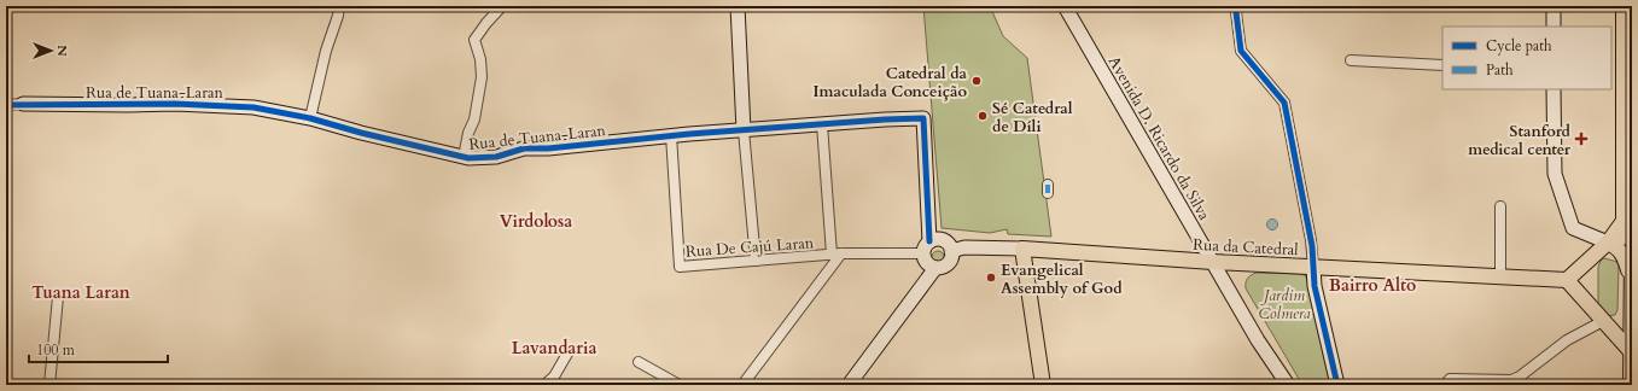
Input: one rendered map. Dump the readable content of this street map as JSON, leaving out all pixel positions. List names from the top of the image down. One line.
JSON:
{"streets":{"main road":["Rua da Catedral"],"street":["Rua de Tuana-Laran","Avenida D. Ricardo da Silva","Rua De Cajú Laran"]},"crossings":[["Rua de Tuana-Laran","Rua De Cajú Laran"],["Rua de Tuana-Laran","Rua da Catedral"],["Avenida D. Ricardo da Silva","Rua da Catedral"],["Rua De Cajú Laran","Rua da Catedral"]],"districts":["Virdolosa","Bairro Alto","Tuana Laran","Lavandaria"],"parks":["Jardim Colmera"],"places":{"other":["Catedral da Imaculada Conceição","Sé Catedral de Díli","Evangelical Assembly of God"],"health":["Stanford medical center"]},"legend":["Cycle path","Path"],"scale_bar":"100 m","north":"right"}
